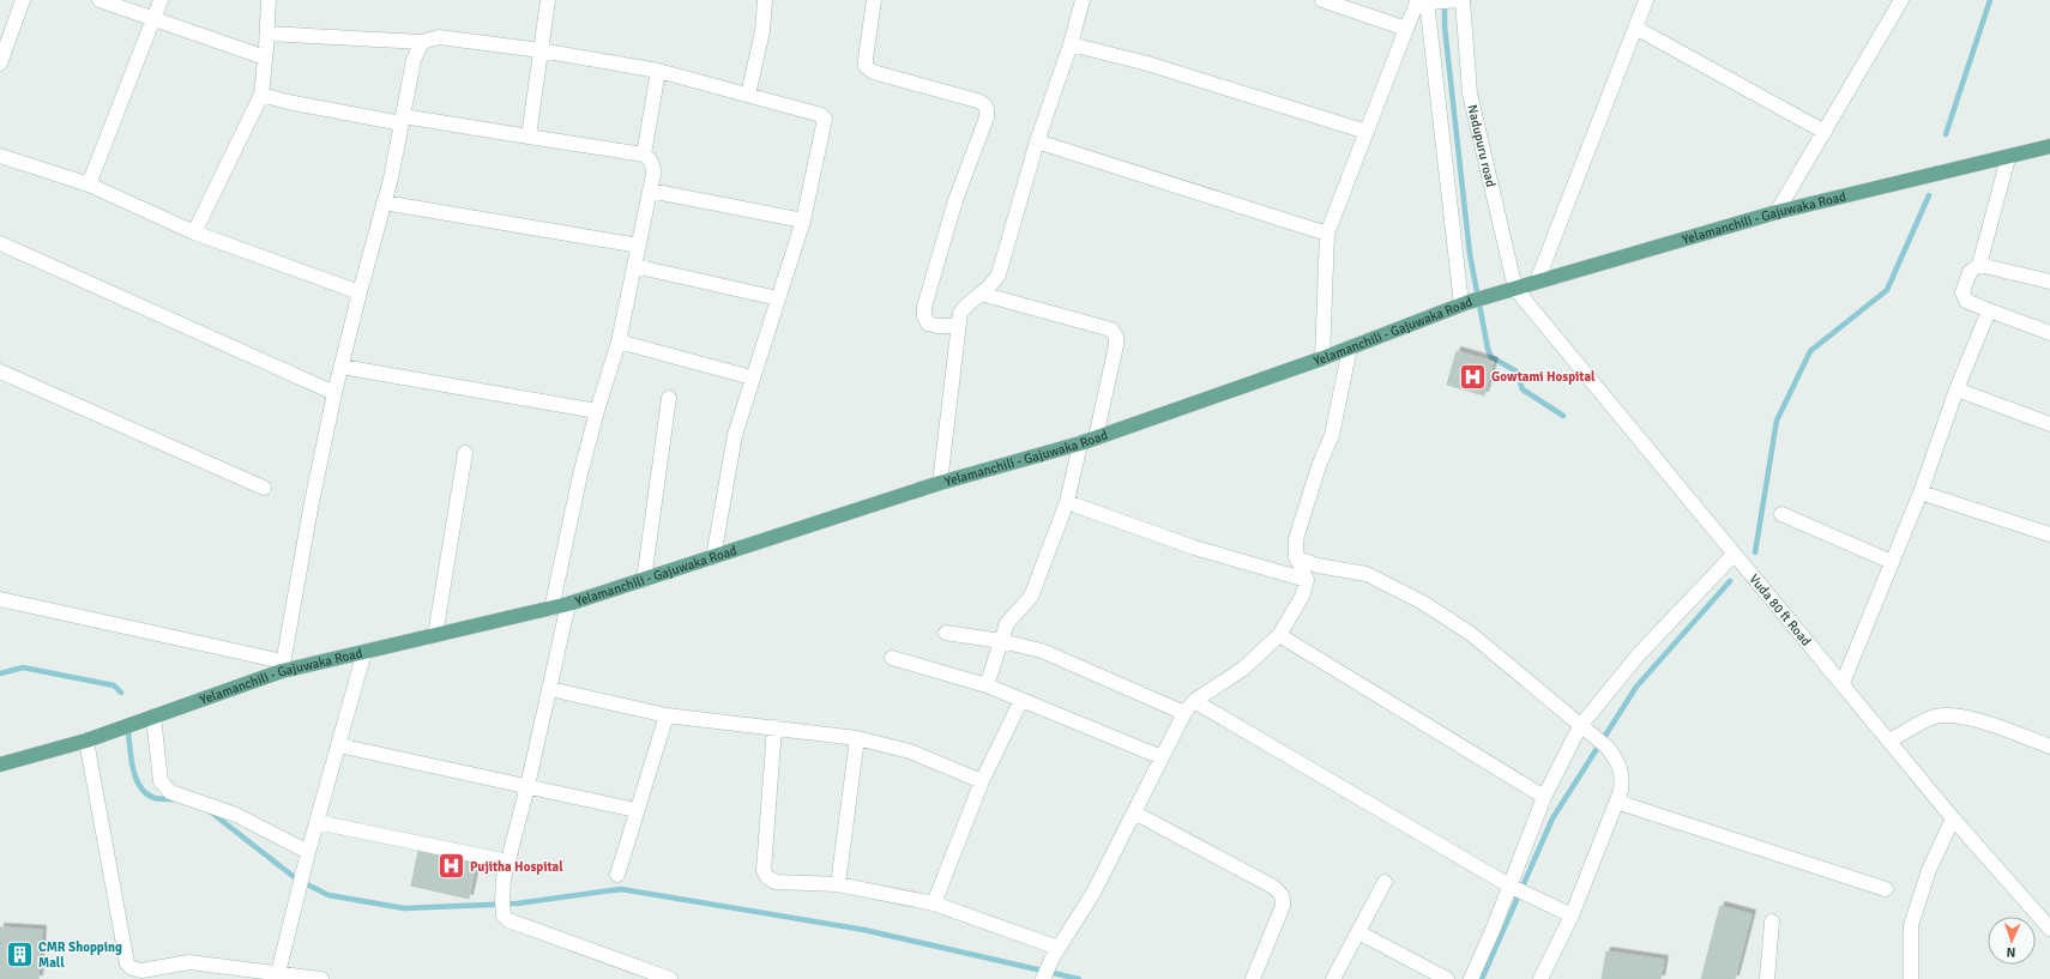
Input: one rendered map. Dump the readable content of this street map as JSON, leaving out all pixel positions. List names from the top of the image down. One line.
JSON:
{"streets":{"main road":["Yelamanchili - Gajuwaka Road"],"street":["Nadupuru road","Vuda 80 ft Road"]},"crossings":[["Nadupuru road","Yelamanchili - Gajuwaka Road"],["Nadupuru road","Vuda 80 ft Road"],["Yelamanchili - Gajuwaka Road","Vuda 80 ft Road"]],"places":{"hospital":["Gowtami Hospital","Pujitha Hospital"],"building":["CMR Shopping Mall"]},"north":"bottom"}
